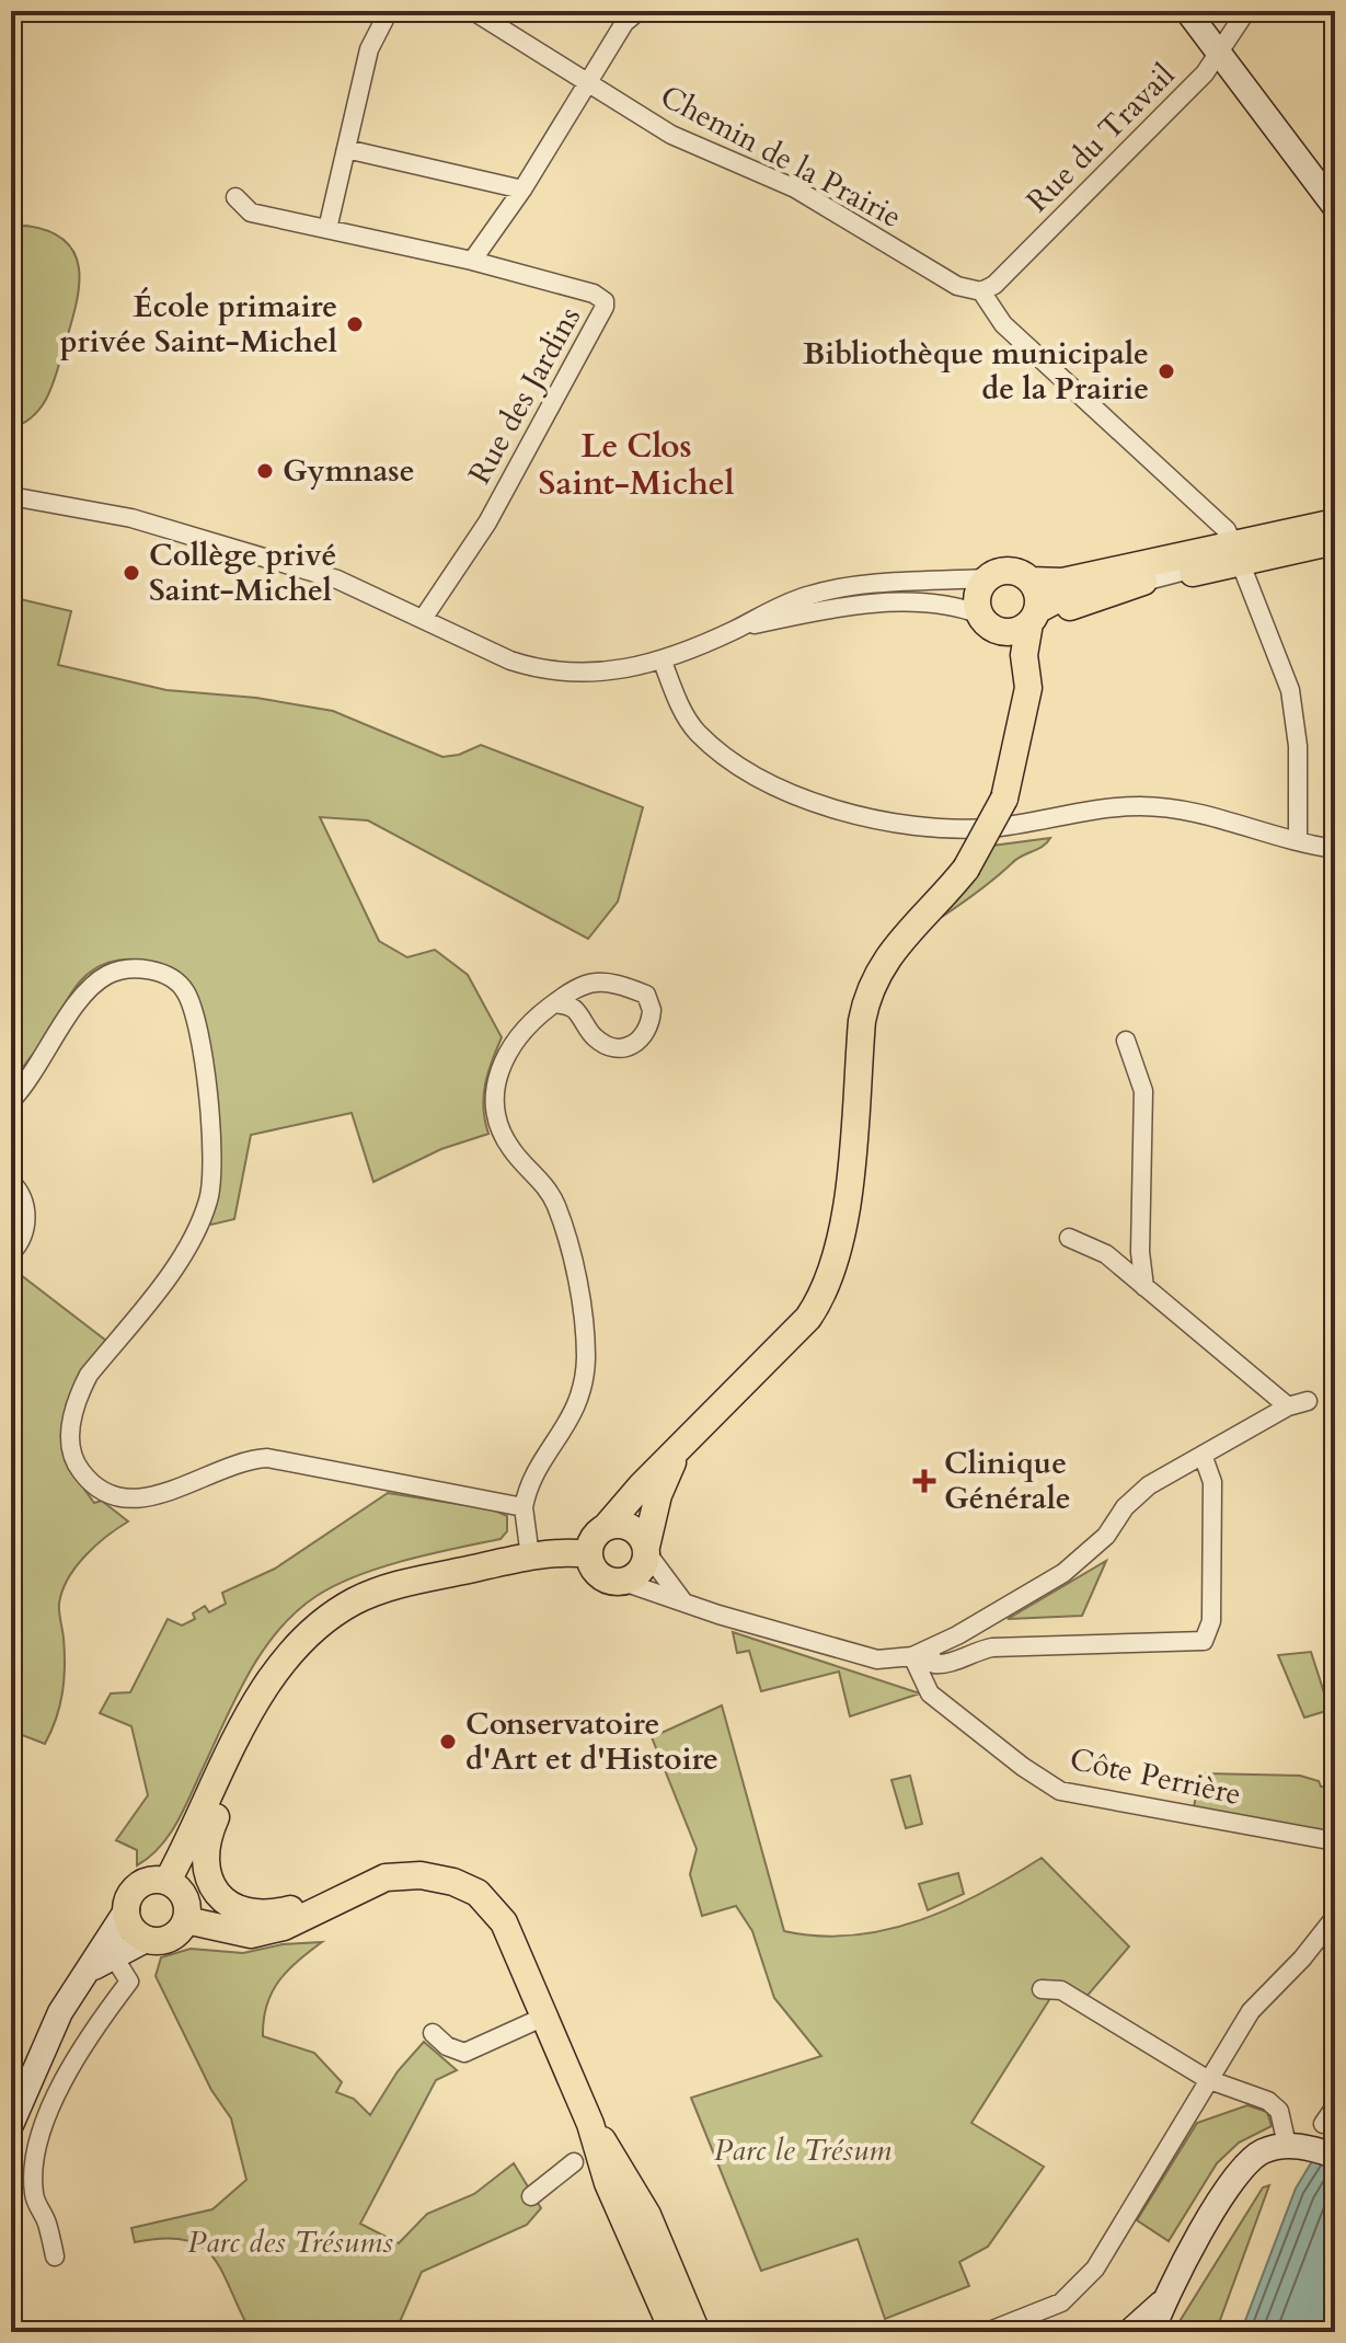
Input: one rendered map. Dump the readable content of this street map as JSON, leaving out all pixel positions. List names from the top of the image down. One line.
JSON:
{"streets":{"street":["Rue du Travail","Chemin de la Prairie","Rue des Jardins","Côte Perrière"]},"crossings":[["Rue du Travail","Chemin de la Prairie"]],"districts":["Le Clos Saint-Michel"],"parks":["Parc le Trésum","Parc des Trésums"],"places":{"other":["École primaire privée Saint-Michel","Bibliothèque municipale de la Prairie","Gymnase","Collège privé Saint-Michel","Conservatoire d'Art et d'Histoire"],"health":["Clinique Générale"]}}
